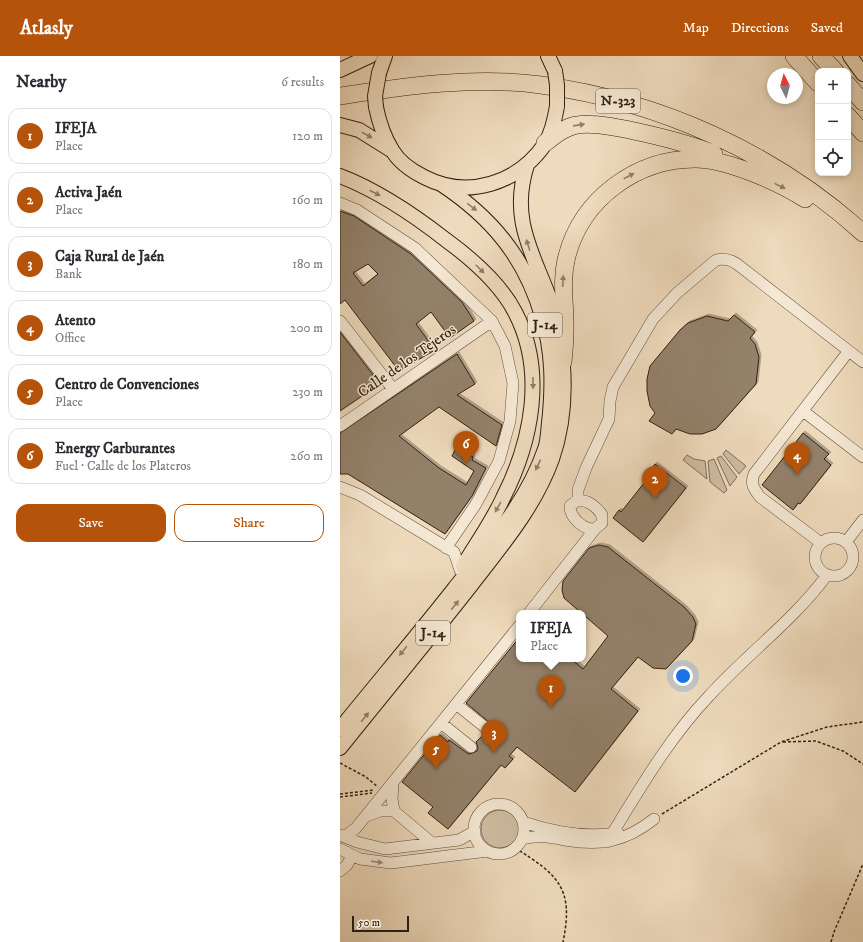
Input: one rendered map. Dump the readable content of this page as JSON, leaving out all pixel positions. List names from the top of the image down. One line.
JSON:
{"streets":{"highway":["N-323"],"main road":["J-14"],"street":["Calle de los Tejeros"]},"scale_bar":"50 m","north":"top","page":{"header":"Atlasly","nav":["Map","Directions","Saved"],"heading":["Nearby","6 results"],"map_buttons":["+","−"],"list":[{"mark":"1","name":"IFEJA","note":"Place","value":"120 m"},{"mark":"2","name":"Activa Jaén","note":"Place","value":"160 m"},{"mark":"3","name":"Caja Rural de Jaén","note":"Bank","value":"180 m"},{"mark":"4","name":"Atento","note":"Office","value":"200 m"},{"mark":"5","name":"Centro de Convenciones","note":"Place","value":"230 m"},{"mark":"6","name":"Energy Carburantes","note":"Fuel · Calle de los Plateros","value":"260 m"}],"pins":["6","4","2","1","3","5"],"buttons":["Save","Share"],"popup":["IFEJA","Place"],"scale":"50 m"}}
